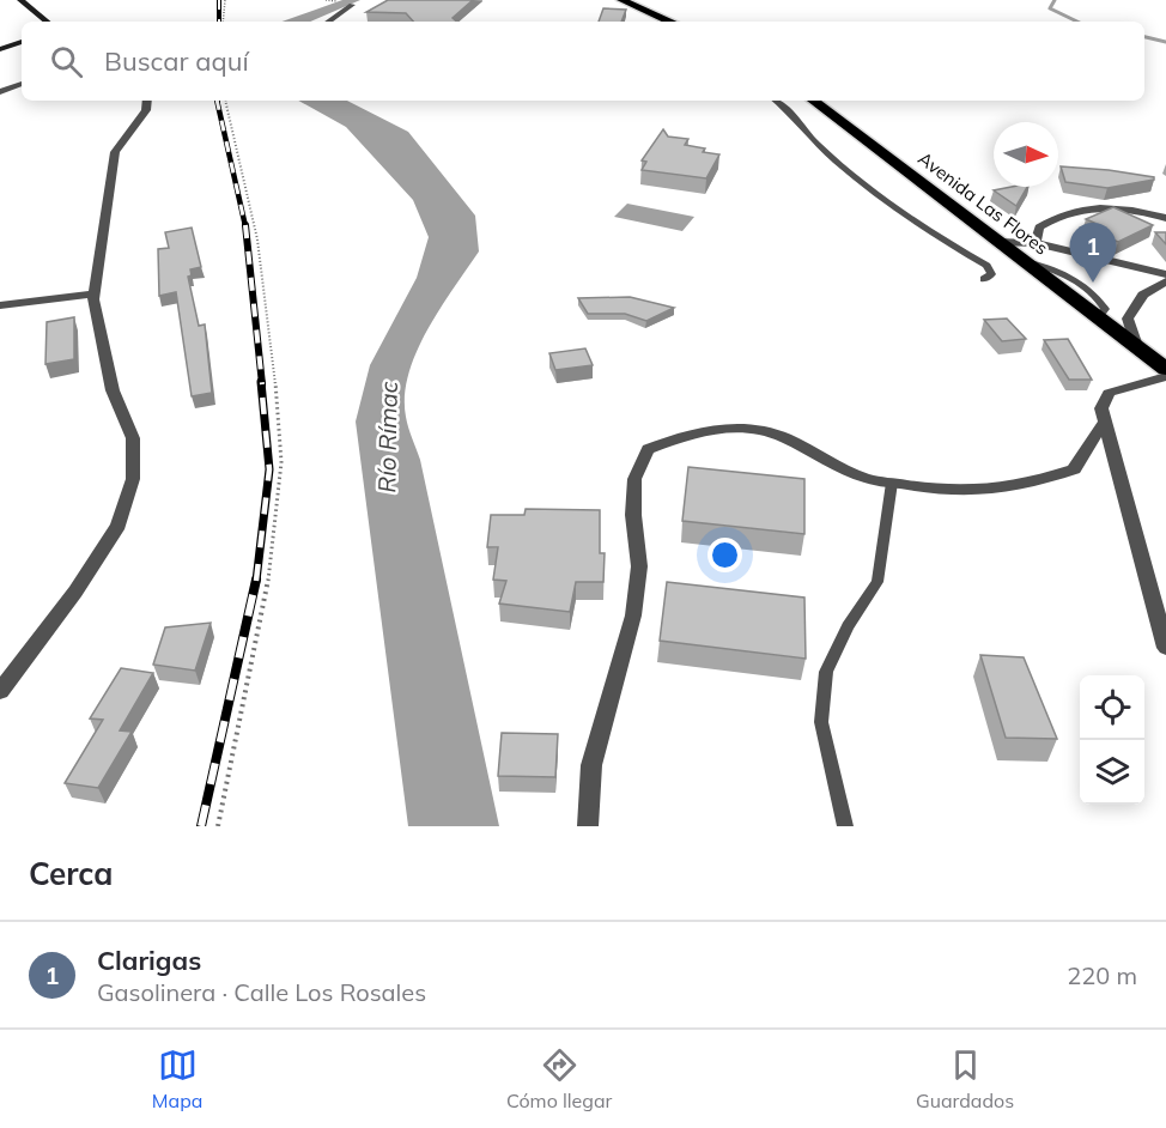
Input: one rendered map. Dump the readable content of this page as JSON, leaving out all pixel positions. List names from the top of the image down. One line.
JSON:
{"streets":{"highway":["Avenida Las Flores"]},"water":["Río Rímac"],"north":"right","page":{"search":"Buscar aquí","pins":"1","heading":"Cerca","list":[{"mark":"1","name":"Clarigas","note":"Gasolinera · Calle Los Rosales","value":"220 m"}],"nav":["Mapa","Cómo llegar","Guardados"]}}
